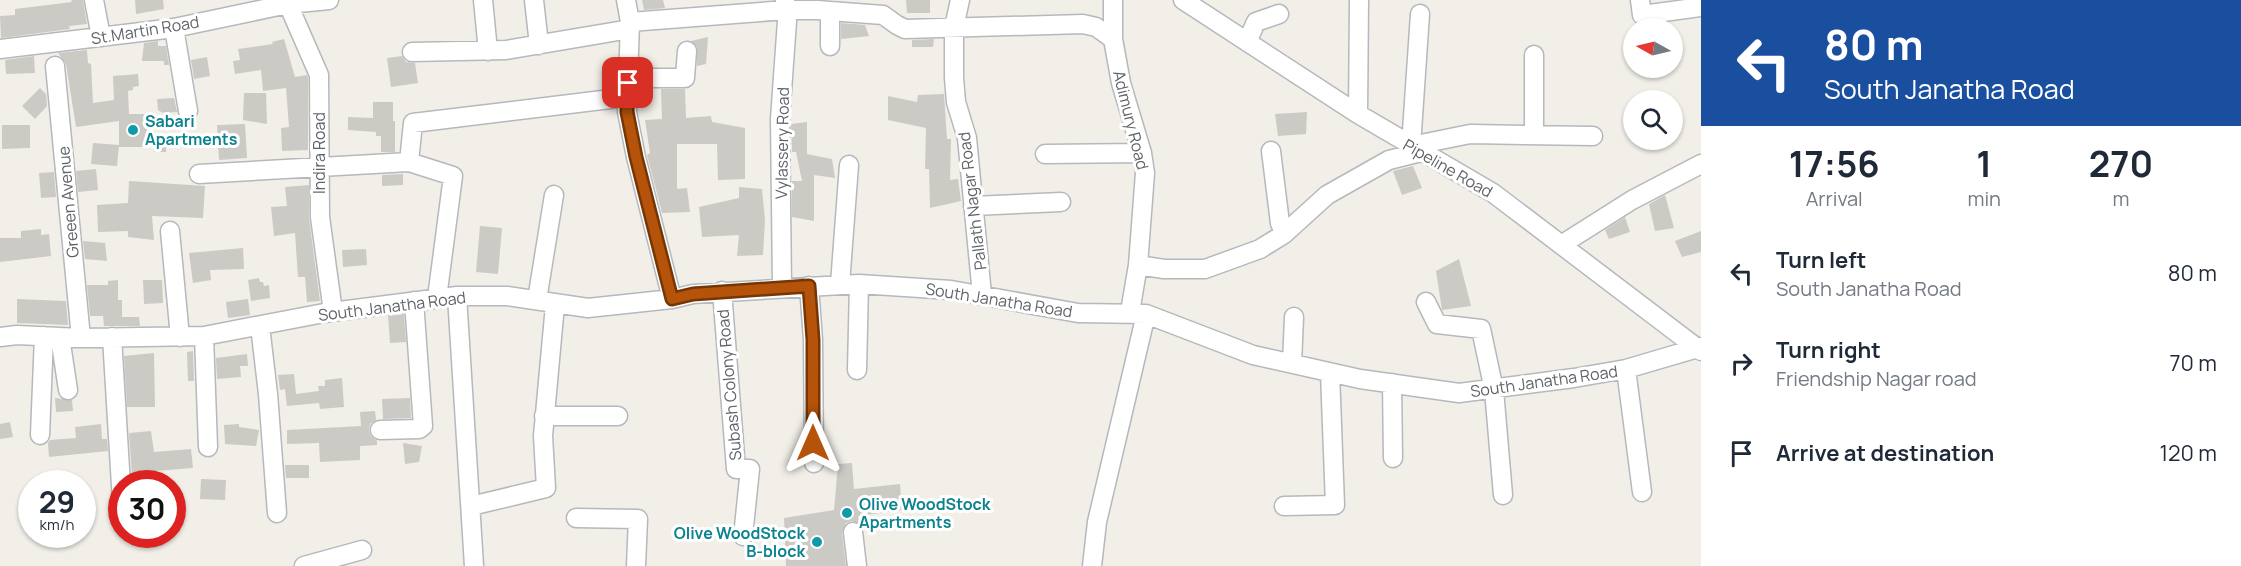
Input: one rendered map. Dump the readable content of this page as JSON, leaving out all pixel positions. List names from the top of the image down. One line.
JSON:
{"streets":{"street":["St.Martin Road","Adimury Road","Vylassery Road","Indira Road","Pipeline Road","Pallath Nagar Road","Greeen Avenue","South Janatha Road","Subash Colony Road"]},"crossings":[["St.Martin Road","Indira Road"],["Adimury Road","South Janatha Road"],["Vylassery Road","South Janatha Road"],["Indira Road","South Janatha Road"],["Pipeline Road","South Janatha Road"],["Pallath Nagar Road","South Janatha Road"],["Greeen Avenue","South Janatha Road"],["South Janatha Road","Subash Colony Road"]],"places":["Sabari Apartments","Olive WoodStock Apartments","Olive WoodStock B-block"],"north":"left","page":{"turn":["80 m","South Janatha Road"],"eta":["17:56","Arrival","1","min","270","m"],"list":[{"name":"Turn left","note":"South Janatha Road","value":"80 m"},{"name":"Turn right","note":"Friendship Nagar road","value":"70 m"},{"name":"Arrive at destination","value":"120 m"}],"speed":"29 km/h","limit":"30"}}
